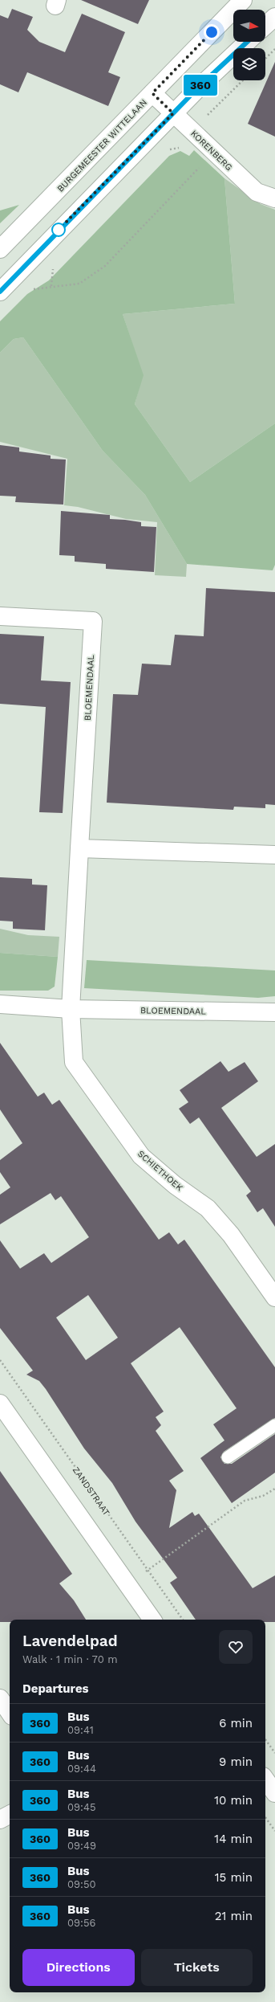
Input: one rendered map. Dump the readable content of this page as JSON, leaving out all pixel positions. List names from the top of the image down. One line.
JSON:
{"streets":{"street":["BURGEMEESTER WITTELAAN","KORENBERG","BLOEMENDAAL","SCHIETHOEK"],"path":["ZANDSTRAAT"]},"crossings":[["BURGEMEESTER WITTELAAN","KORENBERG"],["BLOEMENDAAL","SCHIETHOEK"]],"lines":["bus line 360"],"north":"right","page":{"on_map":"360","heading":[["Lavendelpad","Walk · 1 min · 70 m"],"Departures"],"list":[{"mark":"360","name":"Bus","note":"09:41","value":"6 min"},{"mark":"360","name":"Bus","note":"09:44","value":"9 min"},{"mark":"360","name":"Bus","note":"09:45","value":"10 min"},{"mark":"360","name":"Bus","note":"09:49","value":"14 min"},{"mark":"360","name":"Bus","note":"09:50","value":"15 min"},{"mark":"360","name":"Bus","note":"09:56","value":"21 min"}],"buttons":["Directions","Tickets"]}}
